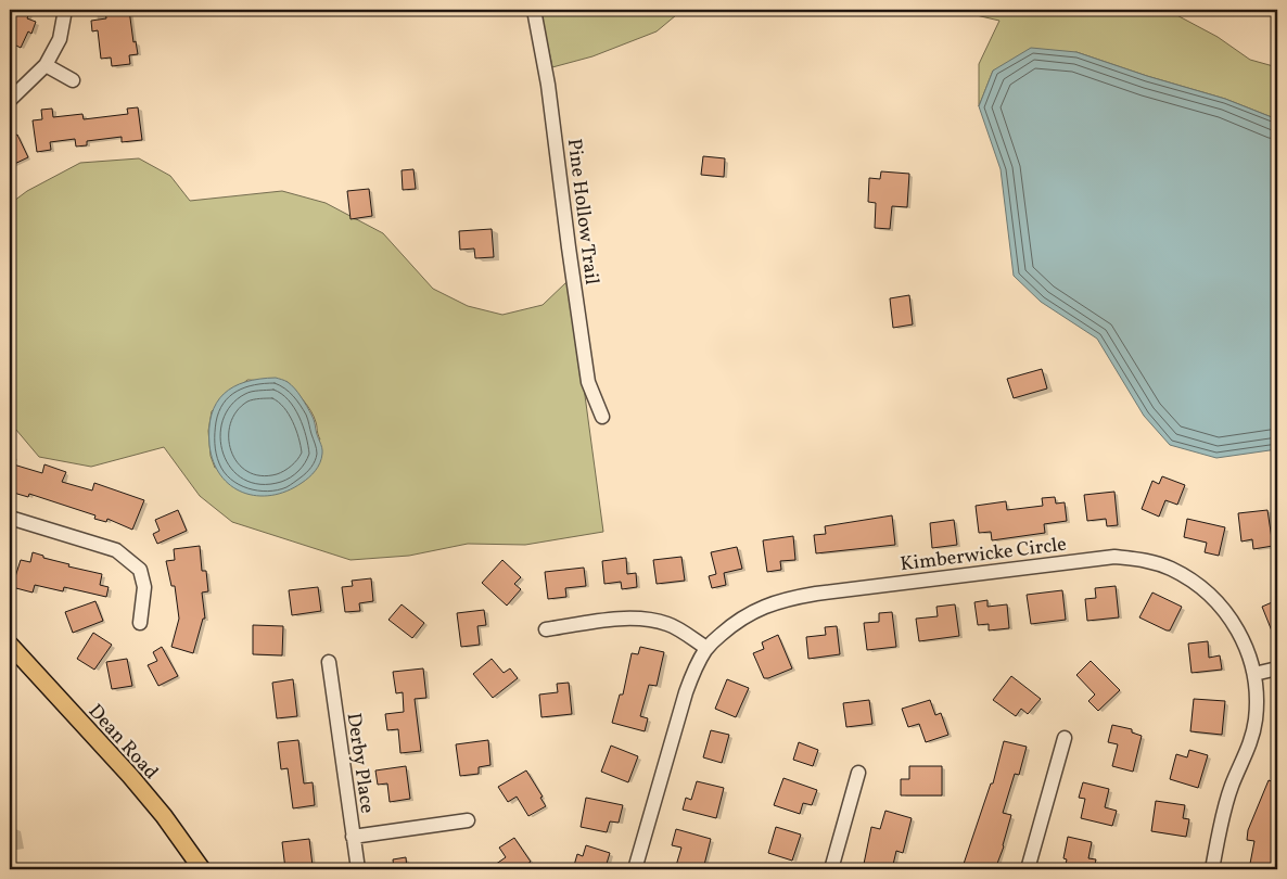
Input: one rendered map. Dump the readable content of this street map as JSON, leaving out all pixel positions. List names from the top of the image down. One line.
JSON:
{"streets":{"main road":["Dean Road"],"street":["Pine Hollow Trail","Kimberwicke Circle","Derby Place"]}}
